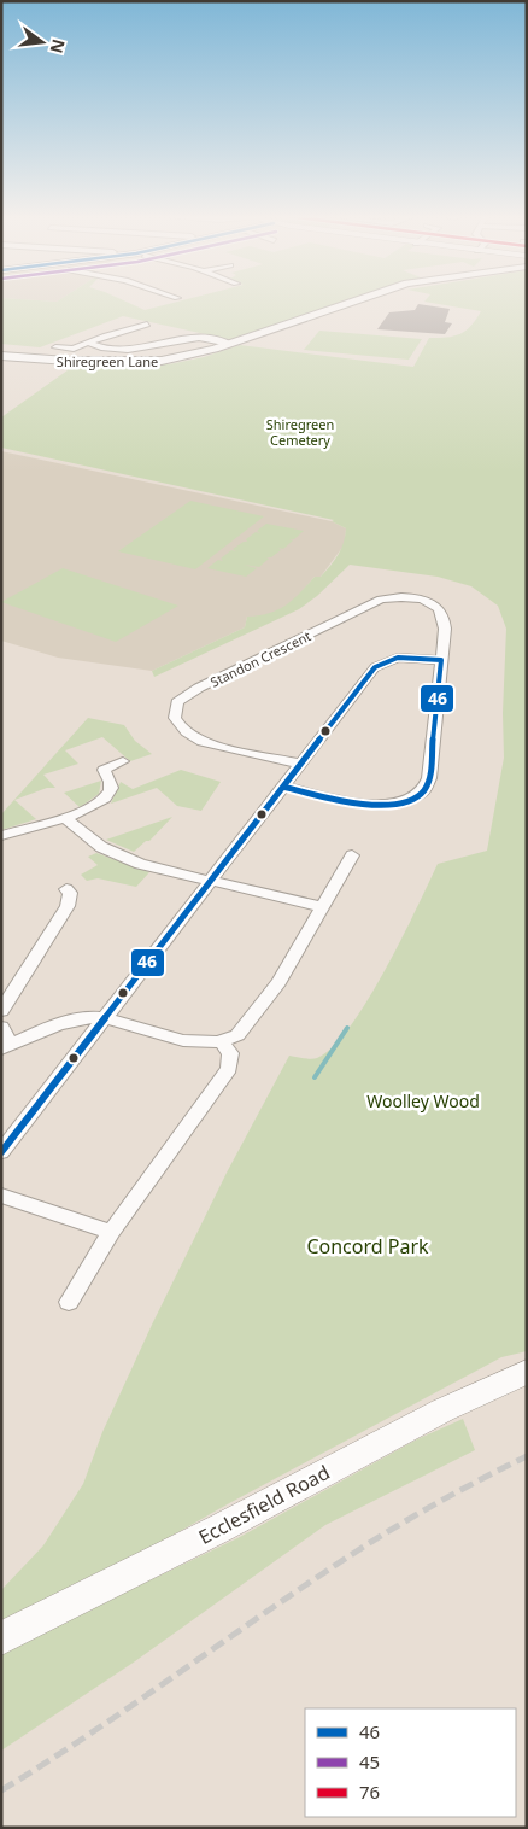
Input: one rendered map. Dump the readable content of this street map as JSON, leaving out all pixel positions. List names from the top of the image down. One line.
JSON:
{"streets":{"main road":["Ecclesfield Road"],"street":["Shiregreen Lane","Standon Crescent"]},"parks":["Shiregreen Cemetery","Woolley Wood","Concord Park"],"lines":["transit line 46"],"legend":["46","45","76"],"north":"right"}
